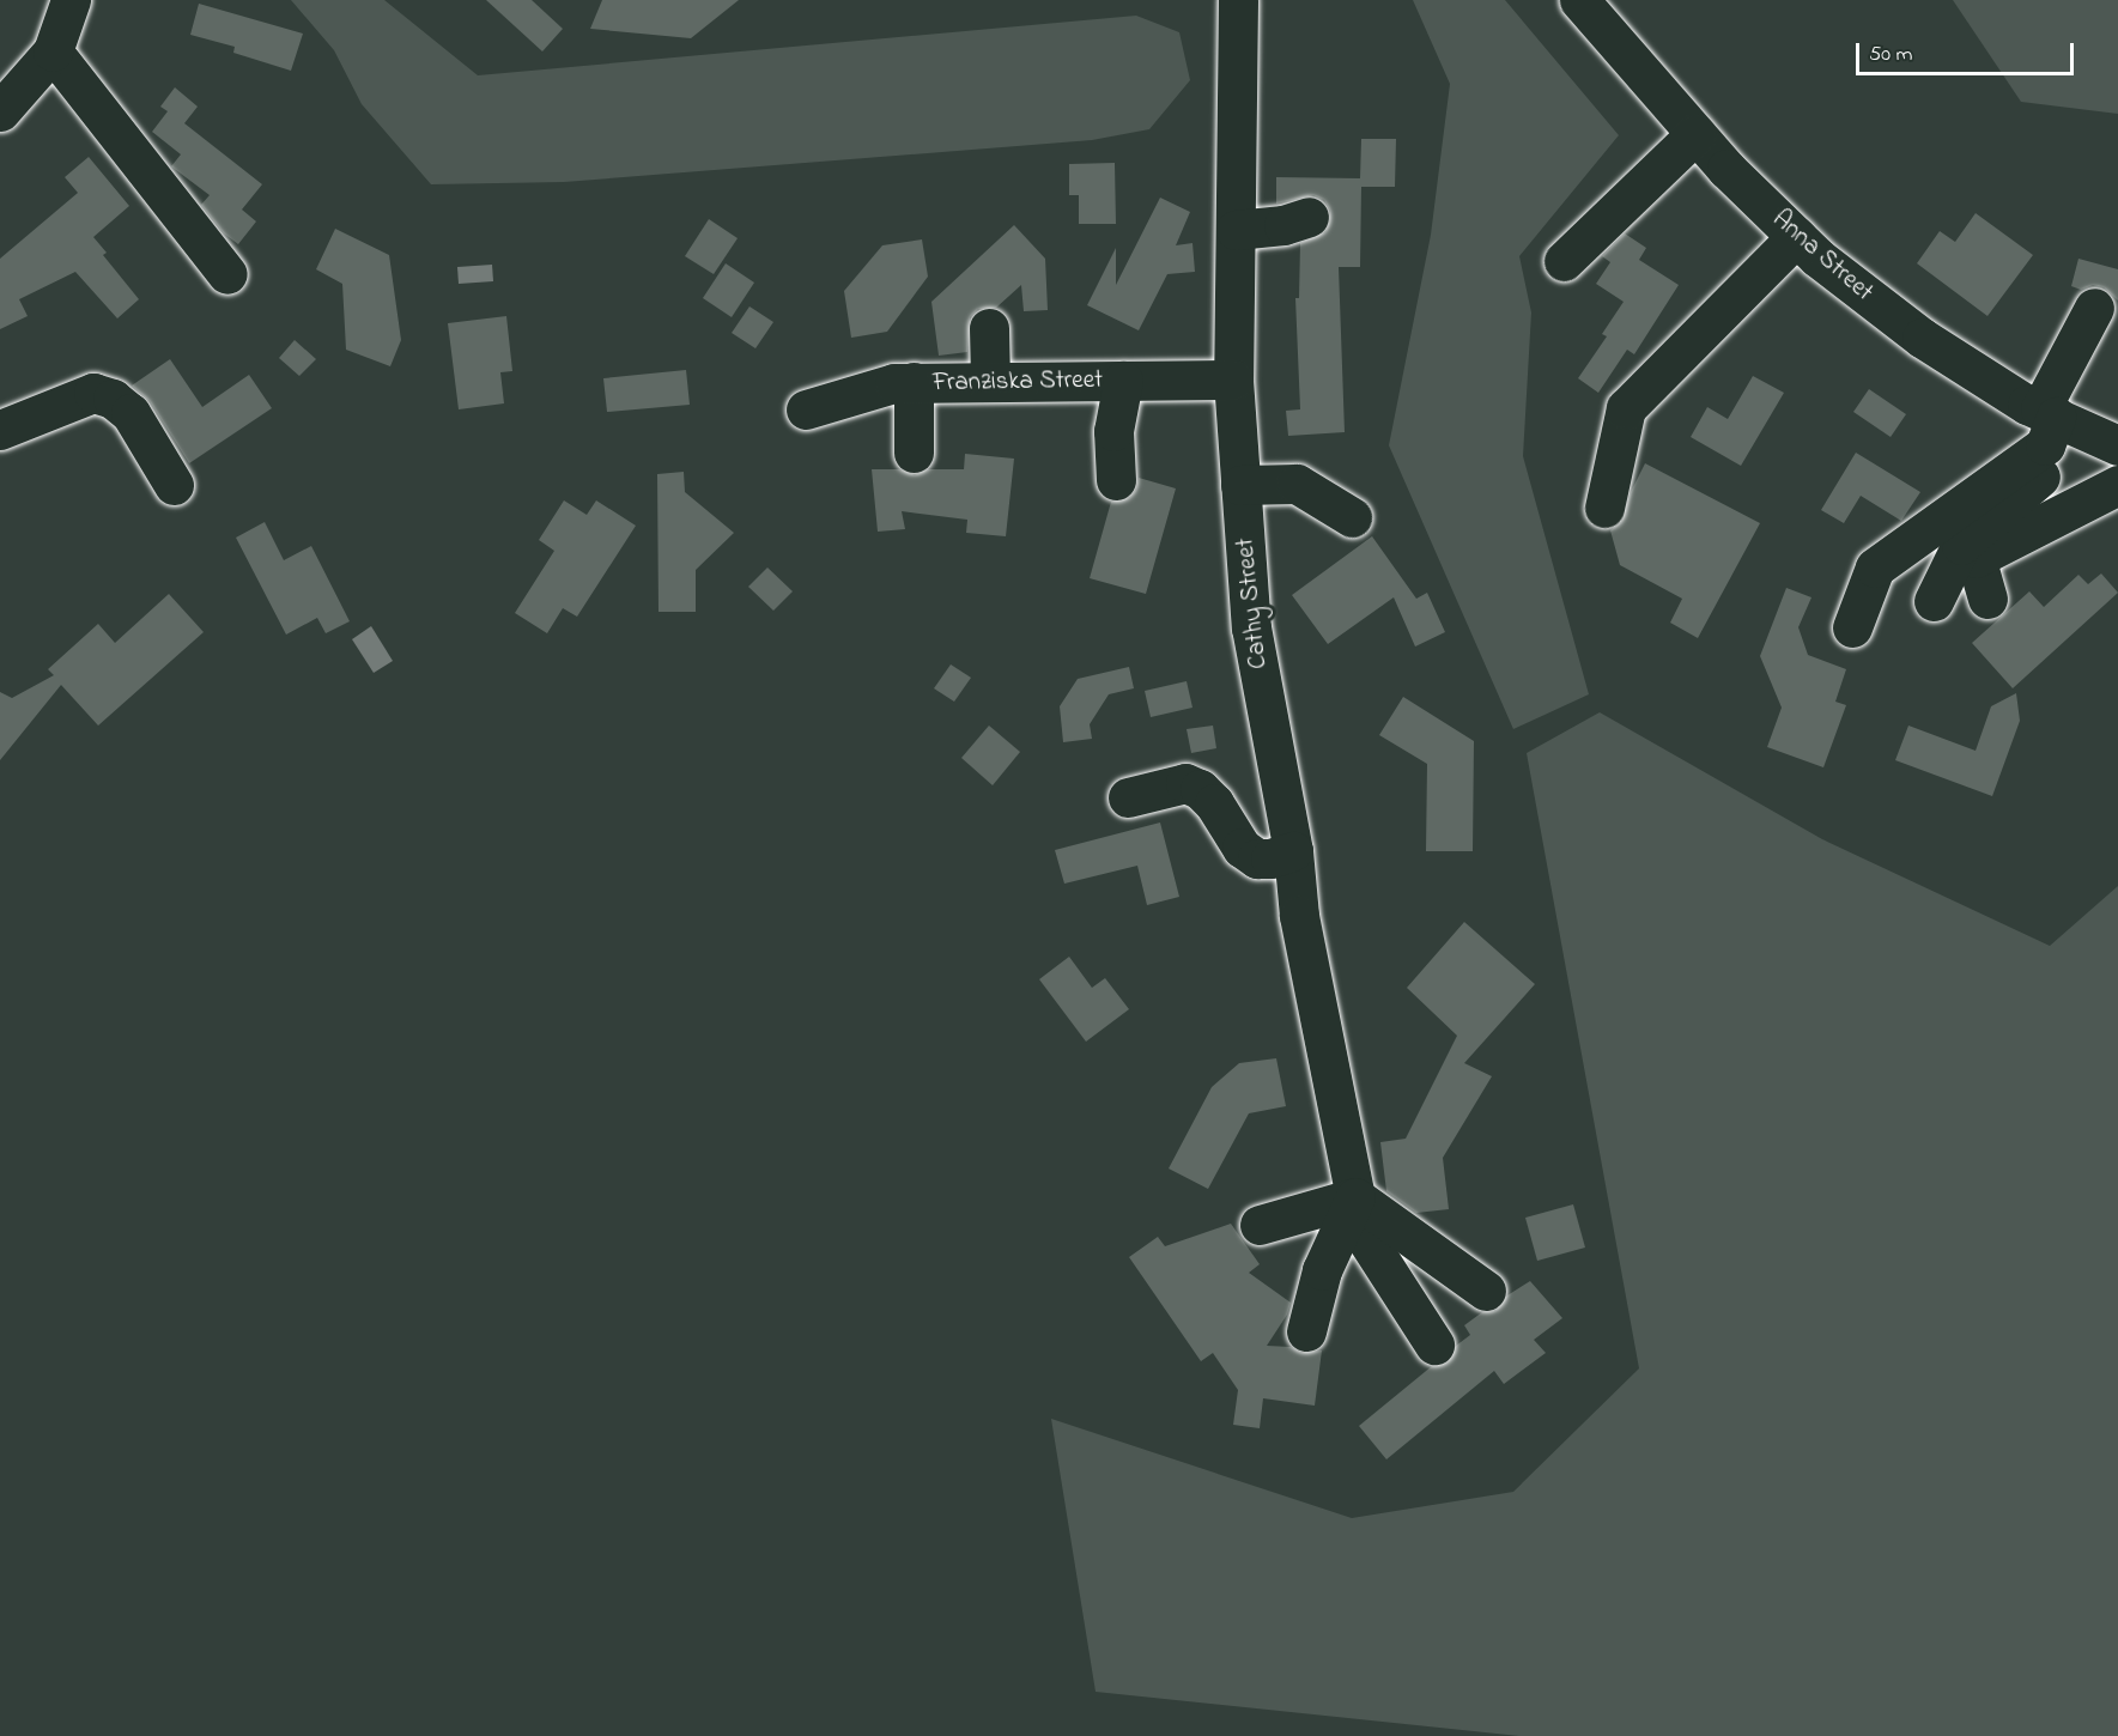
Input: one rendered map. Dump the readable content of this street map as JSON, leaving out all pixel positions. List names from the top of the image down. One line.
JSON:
{"streets":{"street":["Anna Street","Franziska Street","Cathy Street"]},"crossings":[["Franziska Street","Cathy Street"]],"scale_bar":"50 m"}
